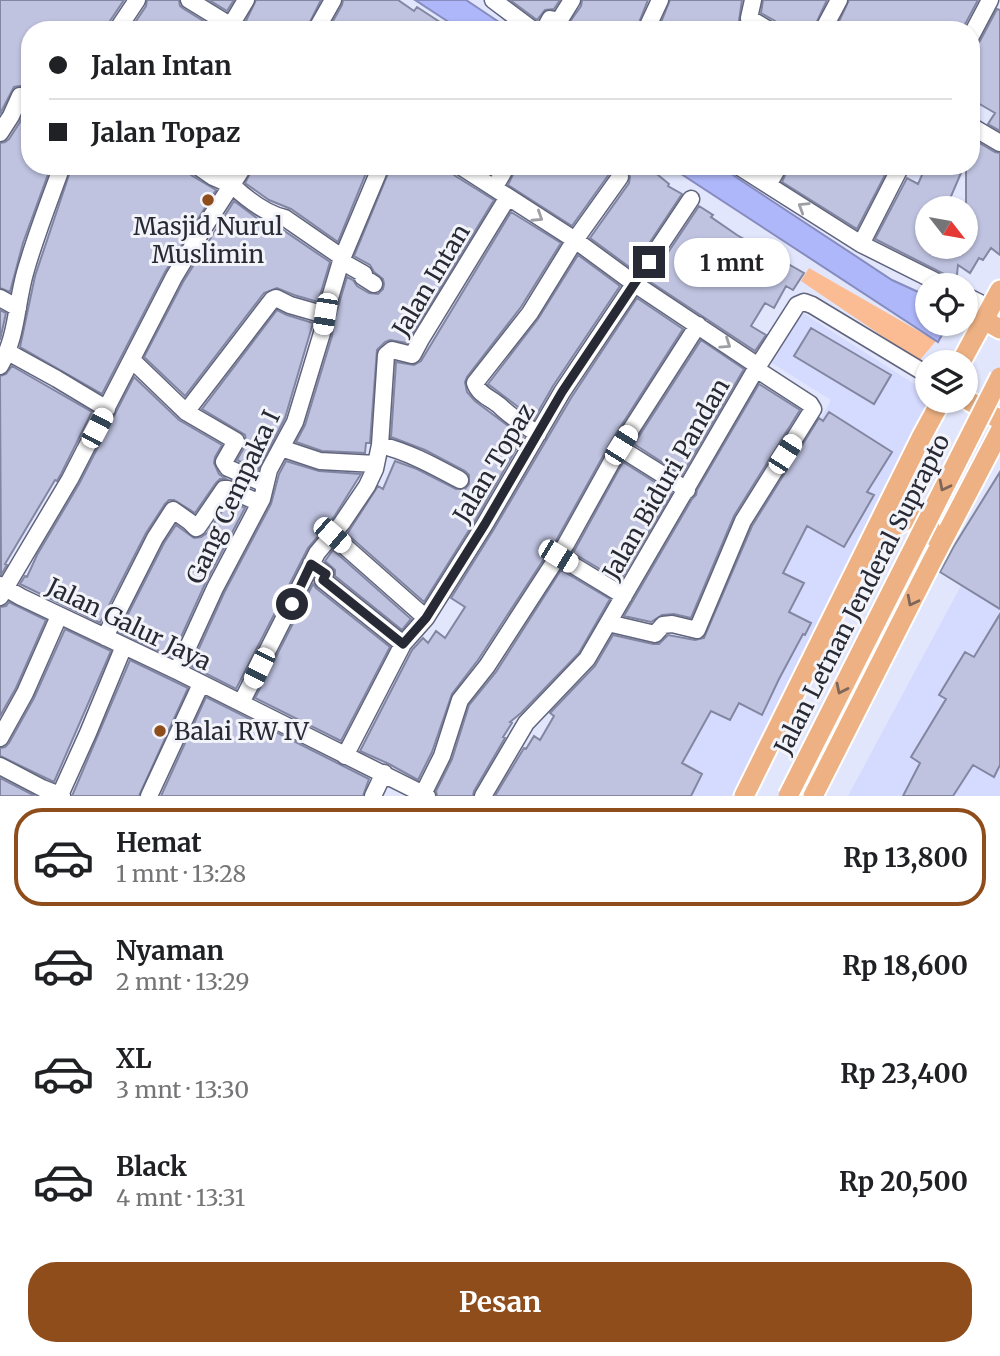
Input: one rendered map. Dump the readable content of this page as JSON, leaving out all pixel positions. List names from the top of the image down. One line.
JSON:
{"streets":{"main road":["Jalan Letnan Jenderal Suprapto"],"street":["Jalan Intan","Jalan Topaz","Jalan Biduri Pandan","Gang Cempaka I","Jalan Galur Jaya"]},"crossings":[["Jalan Intan","Jalan Galur Jaya"],["Jalan Topaz","Jalan Galur Jaya"],["Gang Cempaka I","Jalan Galur Jaya"]],"places":["Masjid Nurul Muslimin","Balai RW IV"],"north":"bottom right","page":{"banner":["Jalan Intan","Jalan Topaz"],"bubble":"1 mnt","list":[{"name":"Hemat","note":"1 mnt · 13:28","value":"Rp 13,800"},{"name":"Nyaman","note":"2 mnt · 13:29","value":"Rp 18,600"},{"name":"XL","note":"3 mnt · 13:30","value":"Rp 23,400"},{"name":"Black","note":"4 mnt · 13:31","value":"Rp 20,500"}],"buttons":"Pesan"}}
